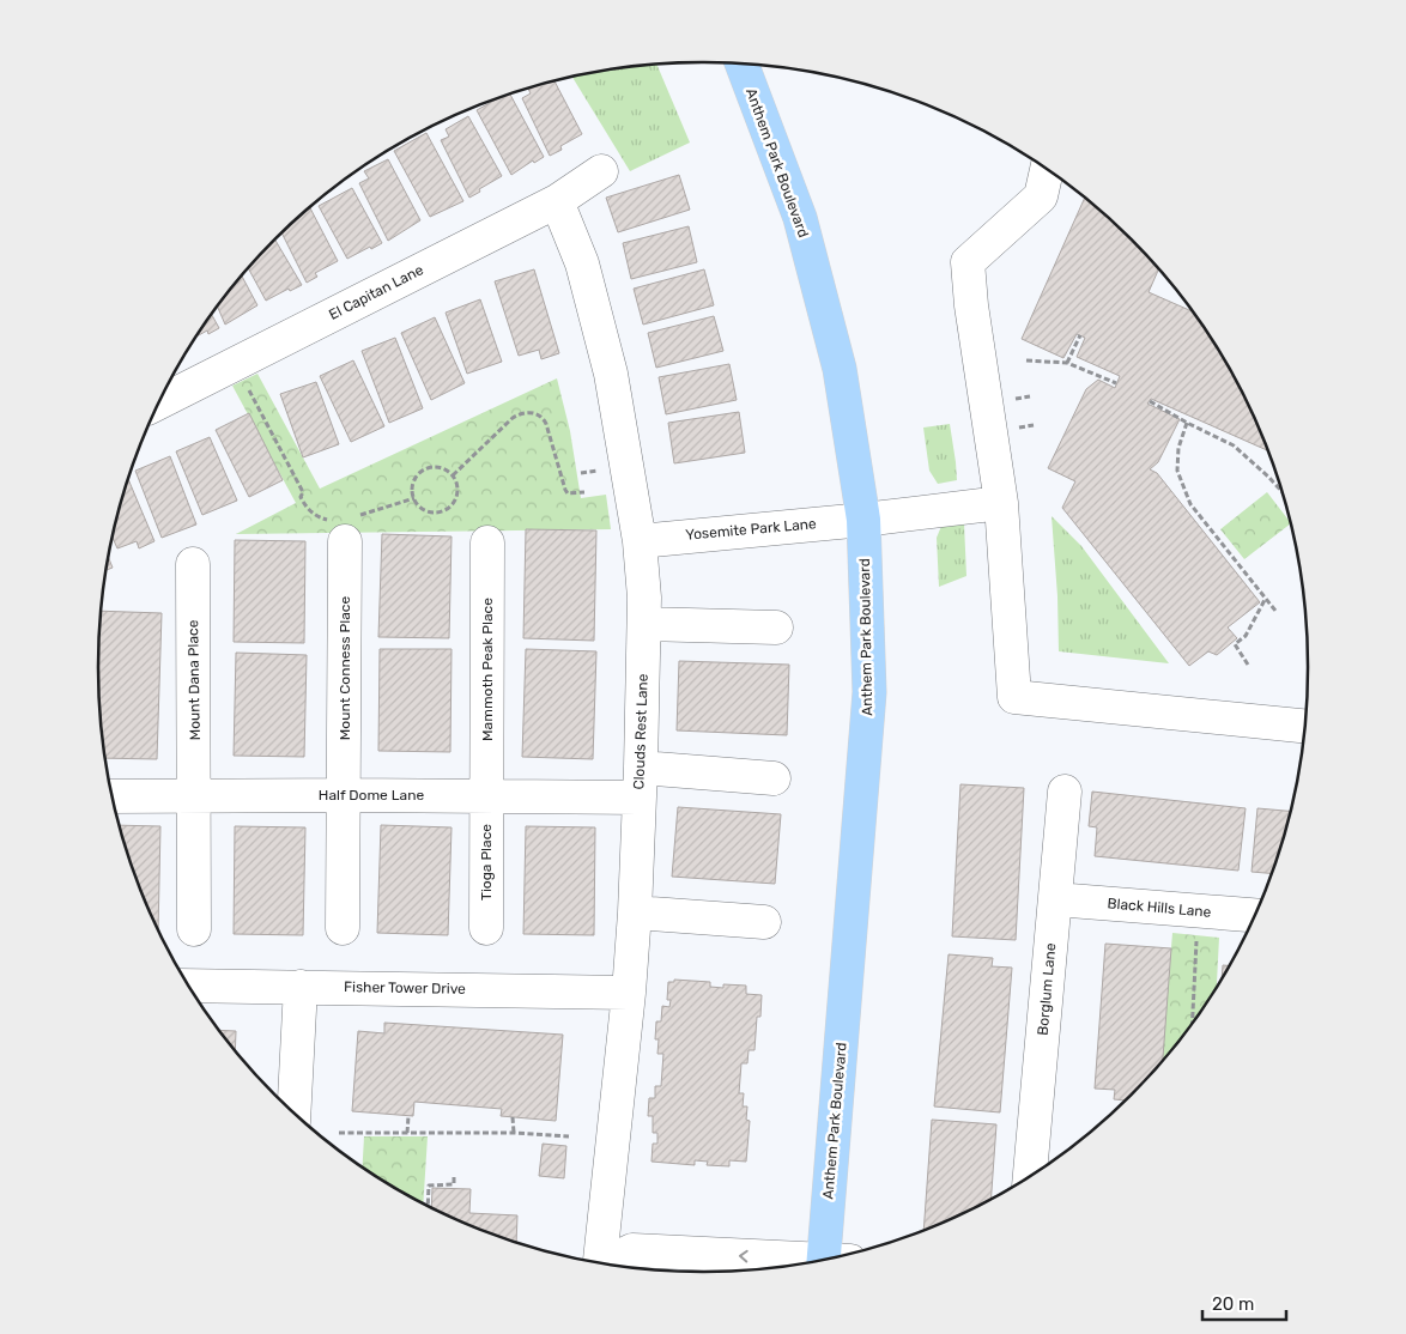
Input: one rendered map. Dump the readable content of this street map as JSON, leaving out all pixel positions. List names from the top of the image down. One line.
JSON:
{"streets":{"main road":["Anthem Park Boulevard"],"street":["El Capitan Lane","Yosemite Park Lane","Mount Conness Place","Mammoth Peak Place","Mount Dana Place","Clouds Rest Lane","Half Dome Lane","Tioga Place","Black Hills Lane","Fisher Tower Drive","Borglum Lane"]},"crossings":[["Anthem Park Boulevard","Yosemite Park Lane"],["El Capitan Lane","Clouds Rest Lane"],["Yosemite Park Lane","Clouds Rest Lane"],["Mount Conness Place","Half Dome Lane"],["Mammoth Peak Place","Half Dome Lane"],["Mammoth Peak Place","Tioga Place"],["Mount Dana Place","Half Dome Lane"],["Clouds Rest Lane","Half Dome Lane"],["Clouds Rest Lane","Fisher Tower Drive"],["Half Dome Lane","Tioga Place"],["Black Hills Lane","Borglum Lane"]],"scale_bar":"20 m"}
